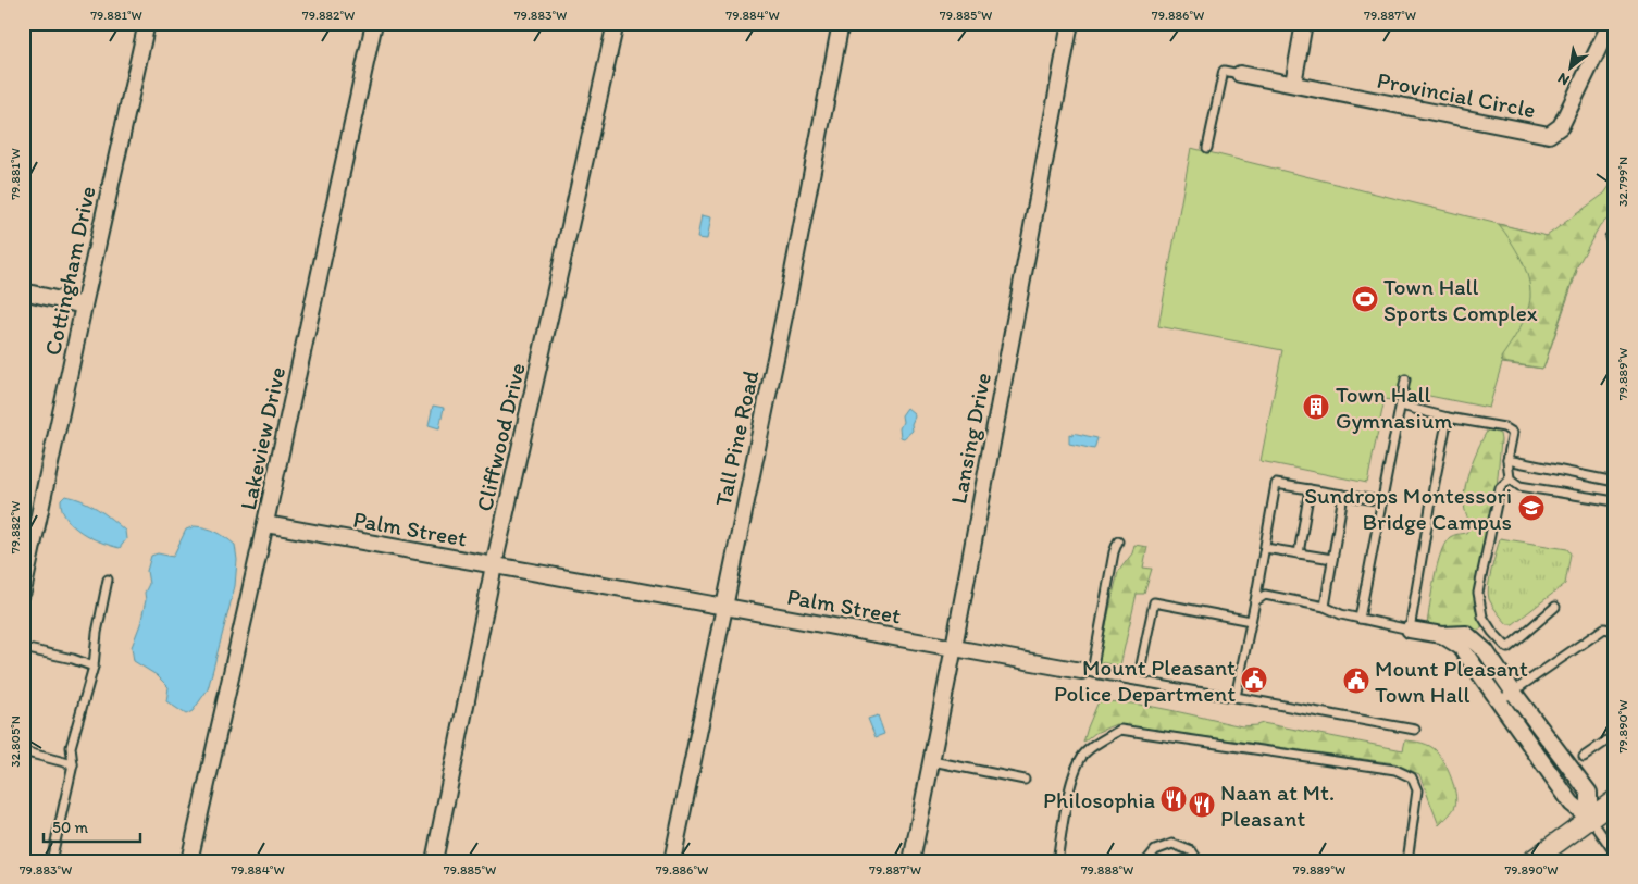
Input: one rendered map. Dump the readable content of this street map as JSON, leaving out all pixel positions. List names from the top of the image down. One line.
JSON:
{"streets":{"street":["Provincial Circle","Cottingham Drive","Cliffwood Drive","Lakeview Drive","Tall Pine Road","Lansing Drive","Palm Street"]},"crossings":[["Cliffwood Drive","Palm Street"],["Lakeview Drive","Palm Street"],["Tall Pine Road","Palm Street"],["Lansing Drive","Palm Street"]],"places":{"sports":["Town Hall Sports Complex"],"building":["Town Hall Gymnasium"],"school or university":["Sundrops Montessori Bridge Campus"],"public building":["Mount Pleasant Police Department","Mount Pleasant Town Hall"],"restaurant":["Philosophia","Naan at Mt. Pleasant"]},"scale_bar":"50 m","north":"bottom left","coordinates":["79.881°W","79.882°W","79.883°W","79.884°W","79.885°W","79.886°W","79.887°W","32.799°N","79.889°W","79.890°W","32.805°N","79.888°W"]}
